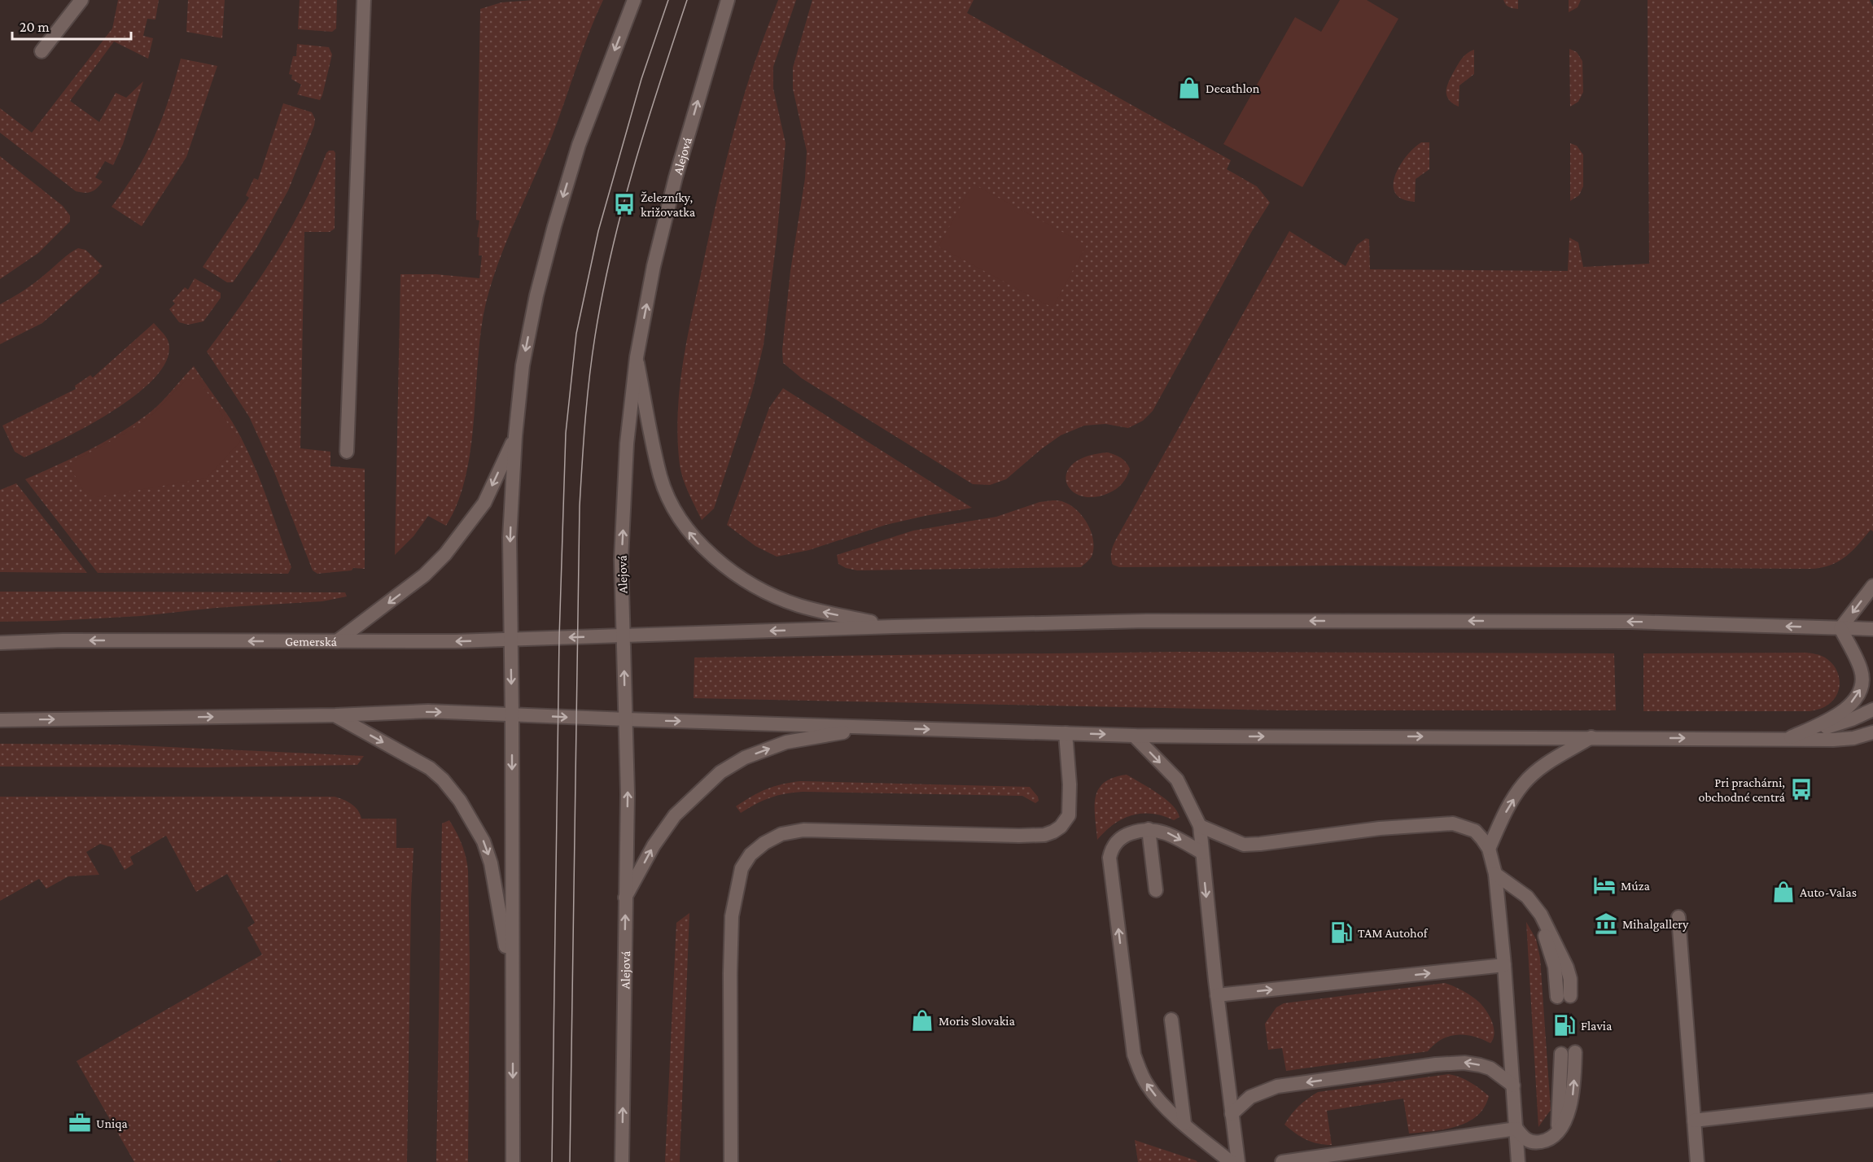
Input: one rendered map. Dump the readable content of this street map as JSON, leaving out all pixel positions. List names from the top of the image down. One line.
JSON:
{"streets":{"street":["Alejová","Gemerská"]},"crossings":[["Alejová","Gemerská"]],"places":{"shop":["Decathlon","Auto-Valas","Moris Slovakia"],"bus stop":["Železníky, križovatka","Pri prachárni, obchodné centrá"],"hotel":["Múza"],"museum":["Mihalgallery"],"fuel station":["TAM Autohof","Flavia"],"office":["Uniqa"]},"scale_bar":"20 m"}
